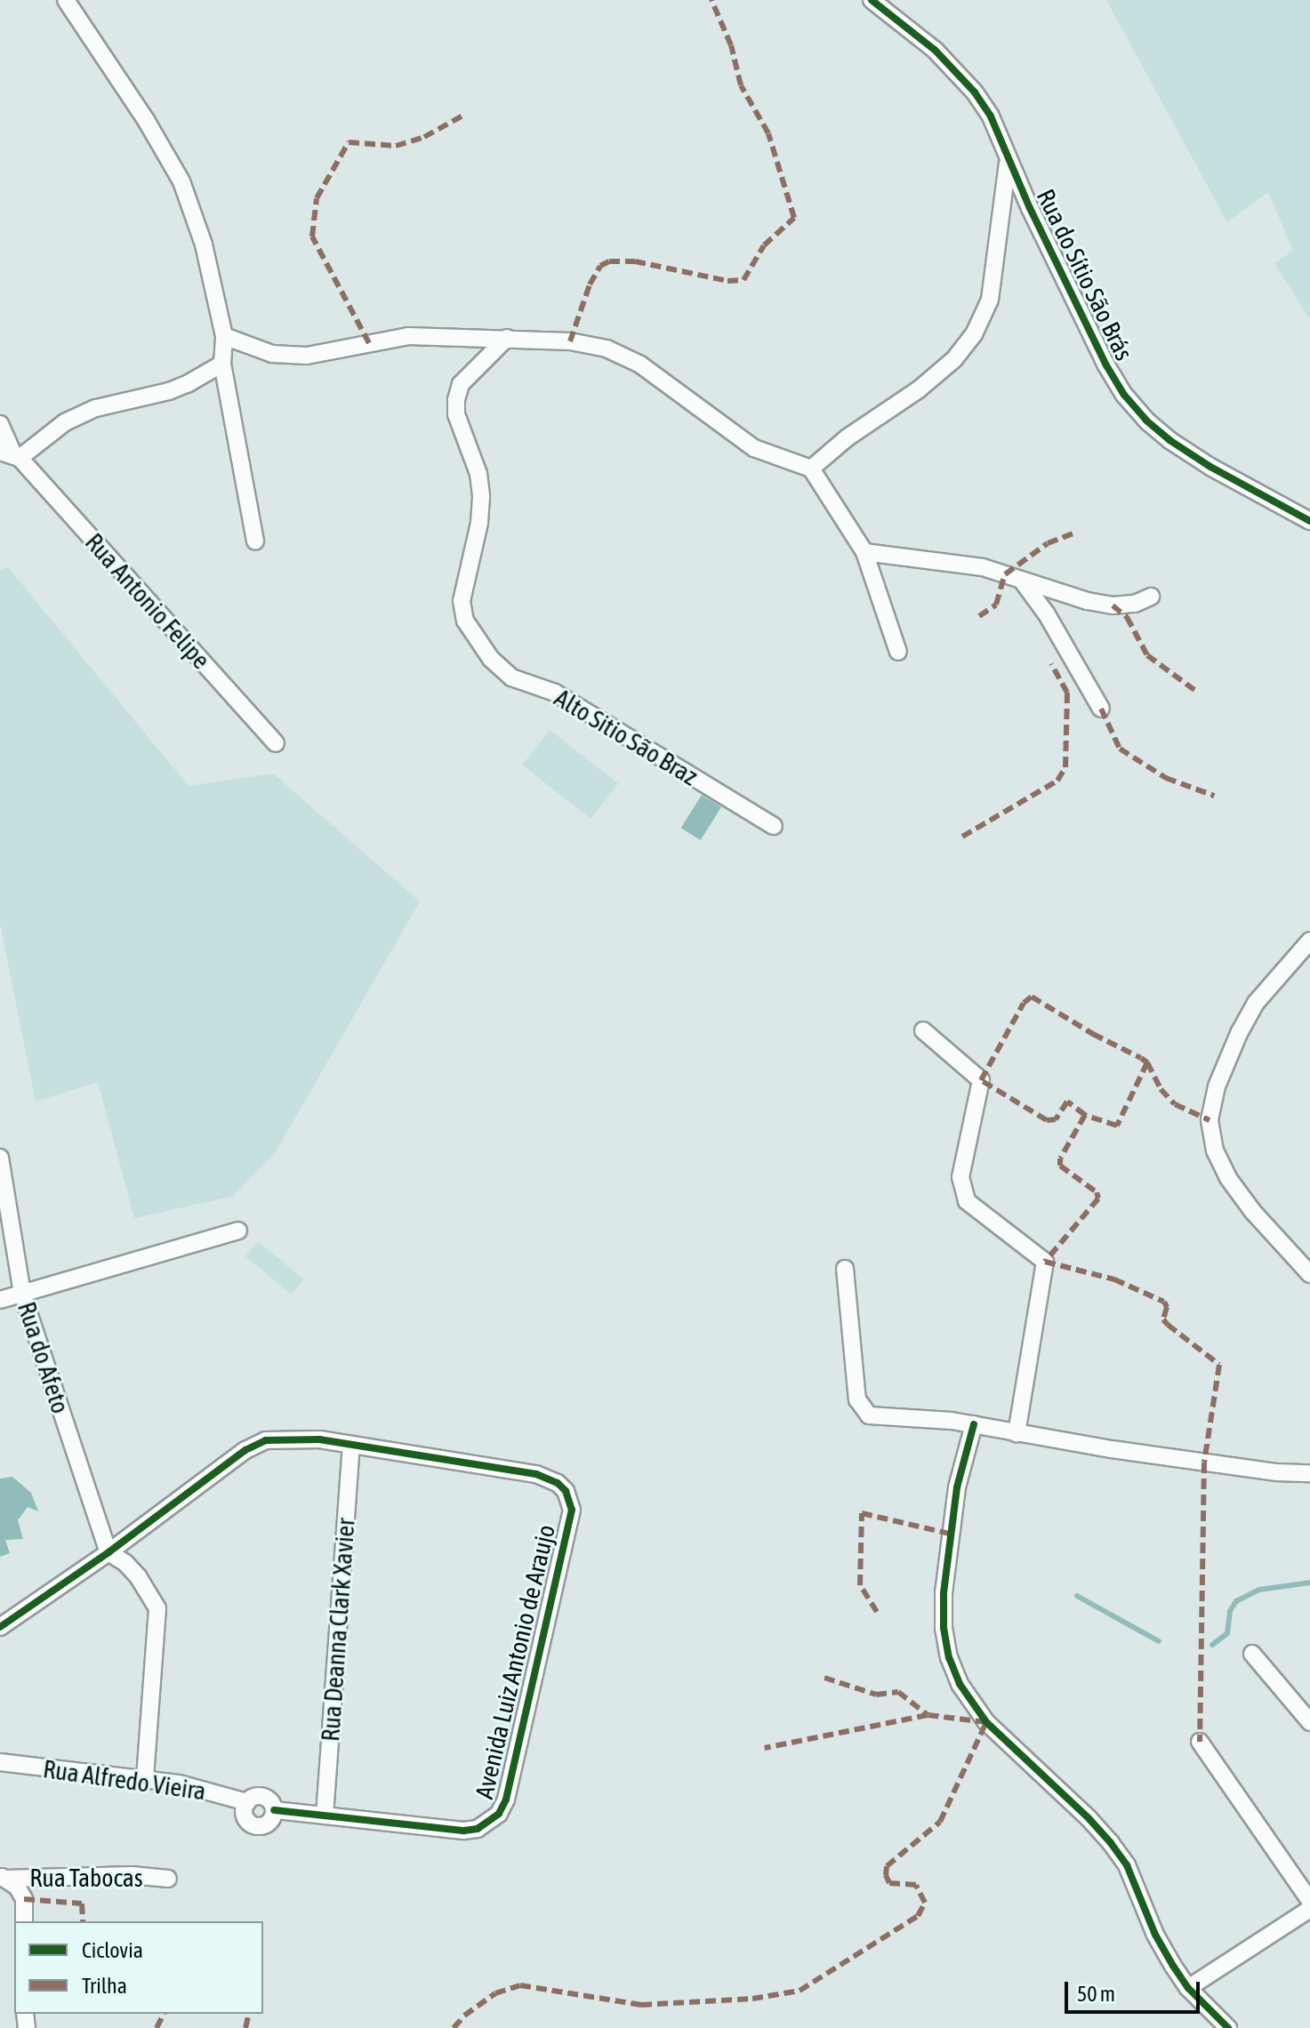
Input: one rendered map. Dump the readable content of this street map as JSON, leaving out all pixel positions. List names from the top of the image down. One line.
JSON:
{"streets":{"street":["Rua do Sítio São Brás","Rua Antonio Felipe","Alto Sitio São Braz","Rua do Afeto","Rua Deanna Clark Xavier","Avenida Luiz Antonio de Araujo","Rua Alfredo Vieira","Rua Tabocas"]},"crossings":[["Rua Deanna Clark Xavier","Avenida Luiz Antonio de Araujo"],["Avenida Luiz Antonio de Araujo","Rua Alfredo Vieira"]],"legend":["Ciclovia","Trilha"],"scale_bar":"50 m"}
